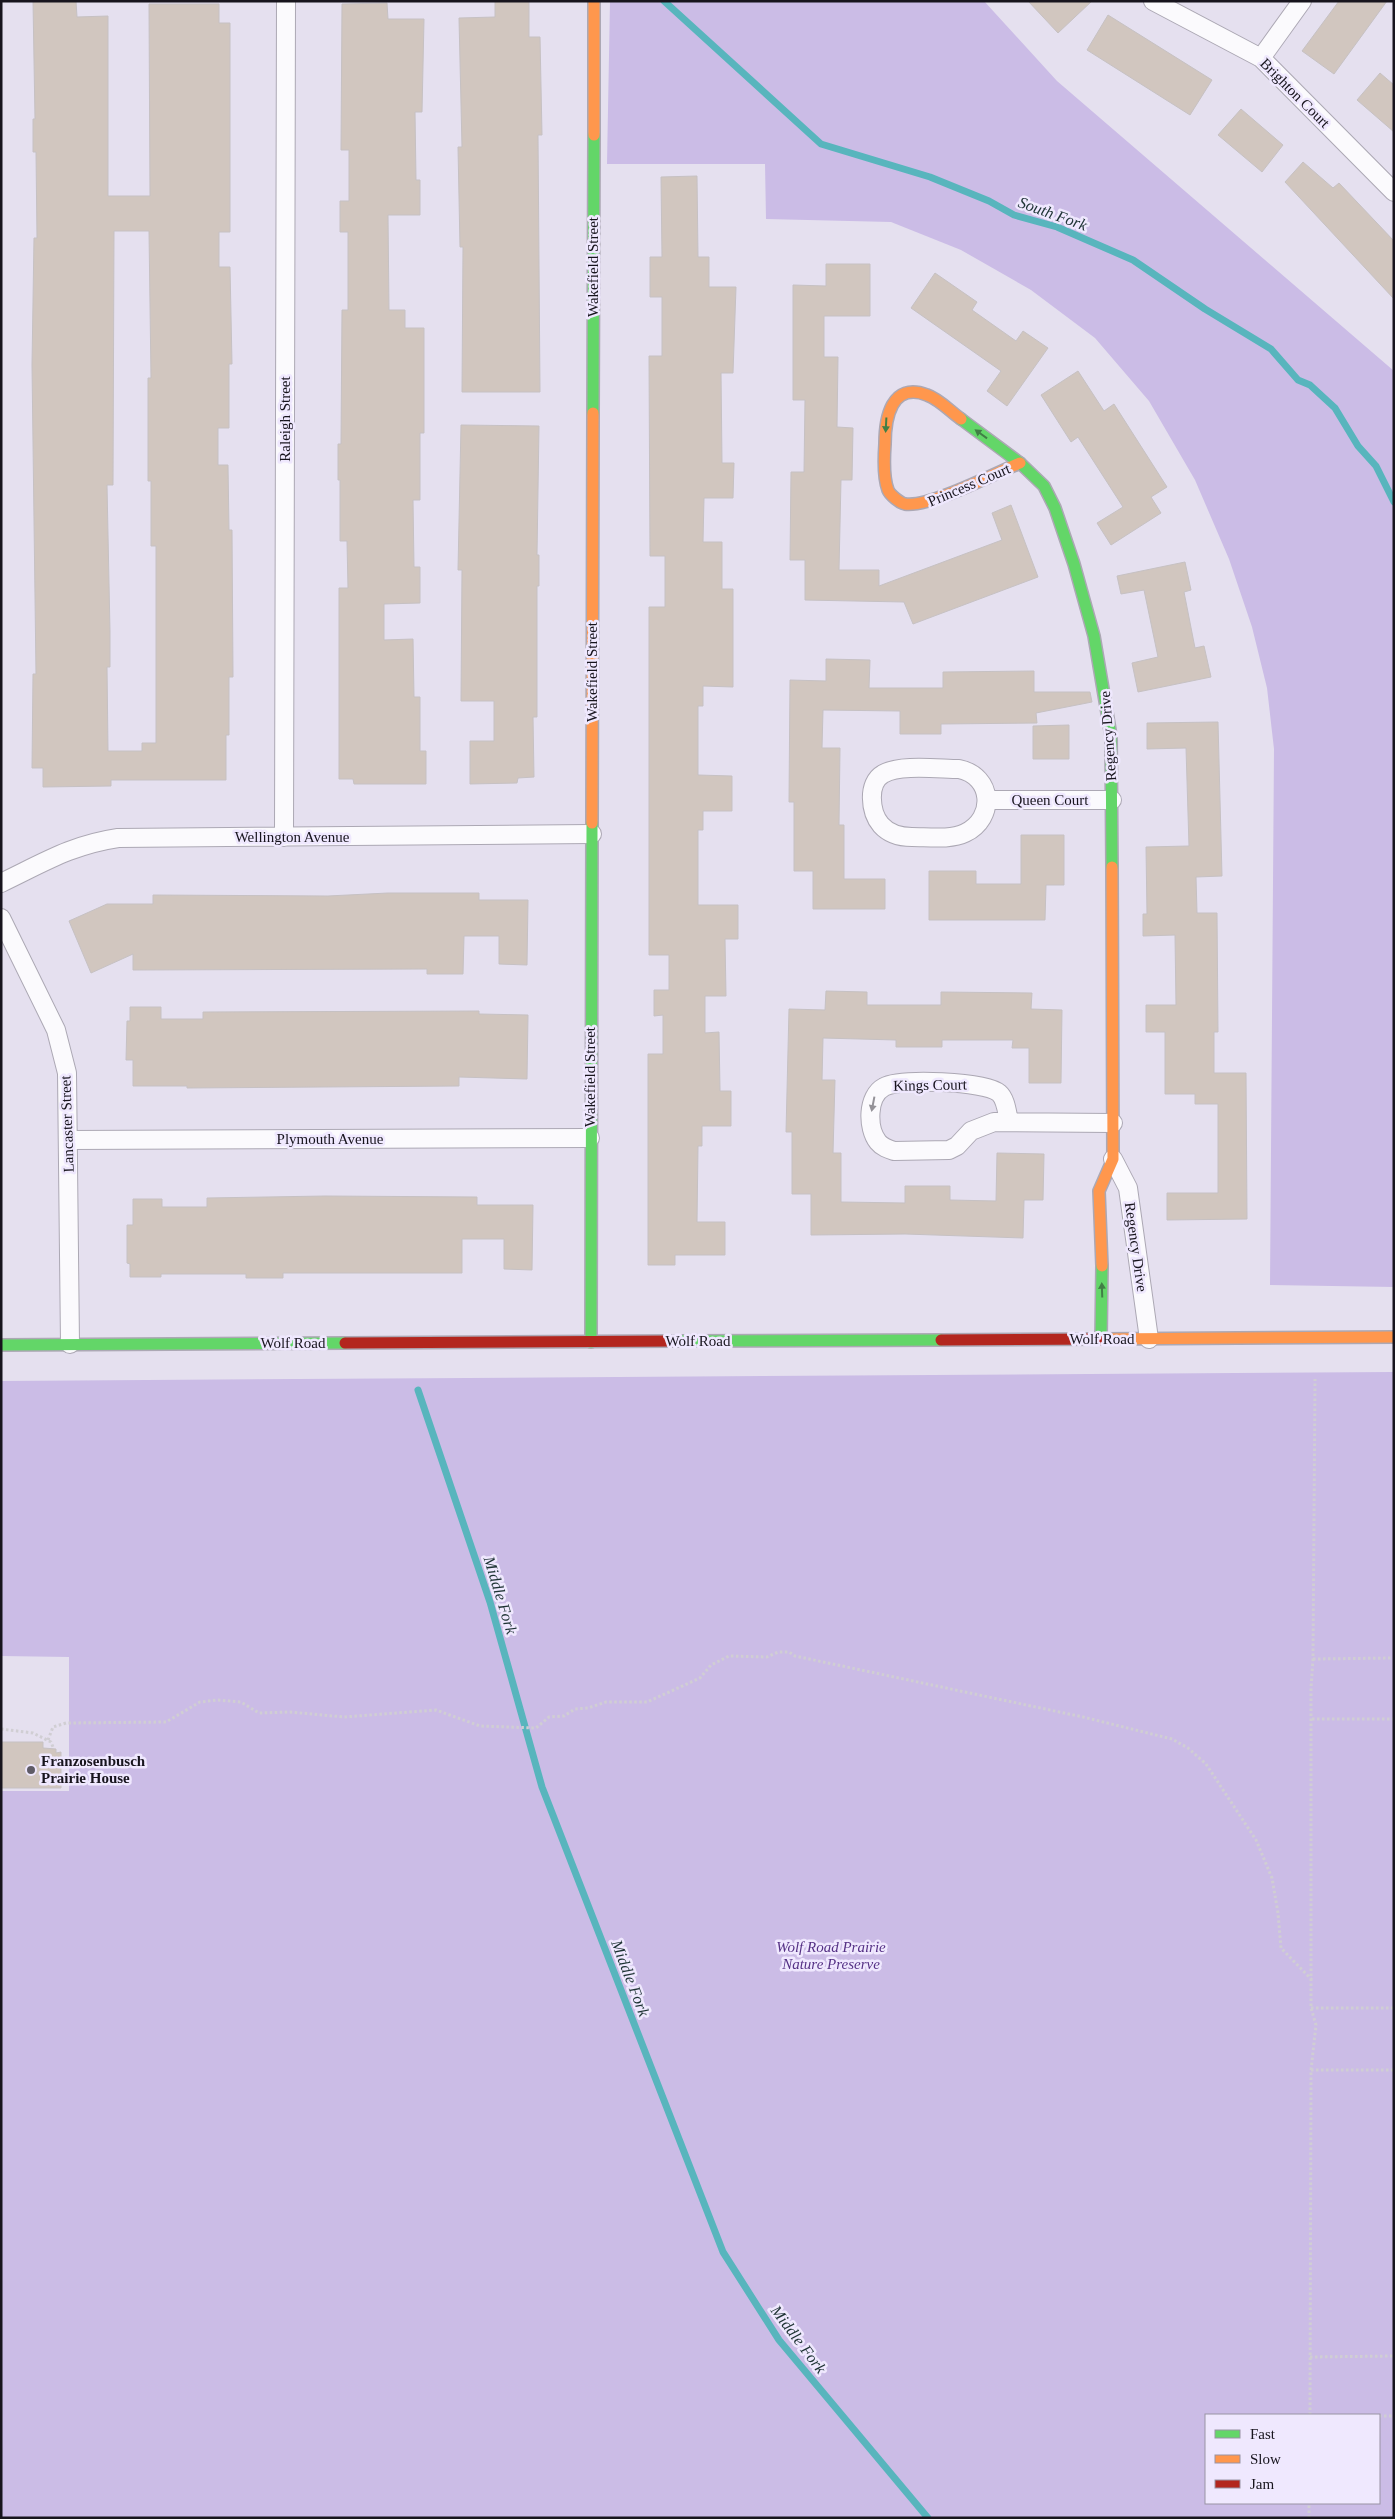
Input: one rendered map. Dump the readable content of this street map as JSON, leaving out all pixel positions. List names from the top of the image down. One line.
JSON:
{"streets":{"street":["Brighton Court","Wakefield Street","Raleigh Street","Princess Court","Regency Drive","Queen Court","Wellington Avenue","Kings Court","Lancaster Street","Plymouth Avenue","Wolf Road"]},"crossings":[["Wakefield Street","Wellington Avenue"],["Wakefield Street","Plymouth Avenue"],["Wakefield Street","Wolf Road"],["Raleigh Street","Wellington Avenue"],["Princess Court","Regency Drive"],["Regency Drive","Queen Court"],["Regency Drive","Kings Court"],["Regency Drive","Wolf Road"],["Lancaster Street","Plymouth Avenue"],["Lancaster Street","Wolf Road"]],"water":["South Fork","Middle Fork"],"parks":["Wolf Road Prairie Nature Preserve"],"places":["Franzosenbusch Prairie House"],"legend":["Fast","Slow","Jam"]}
